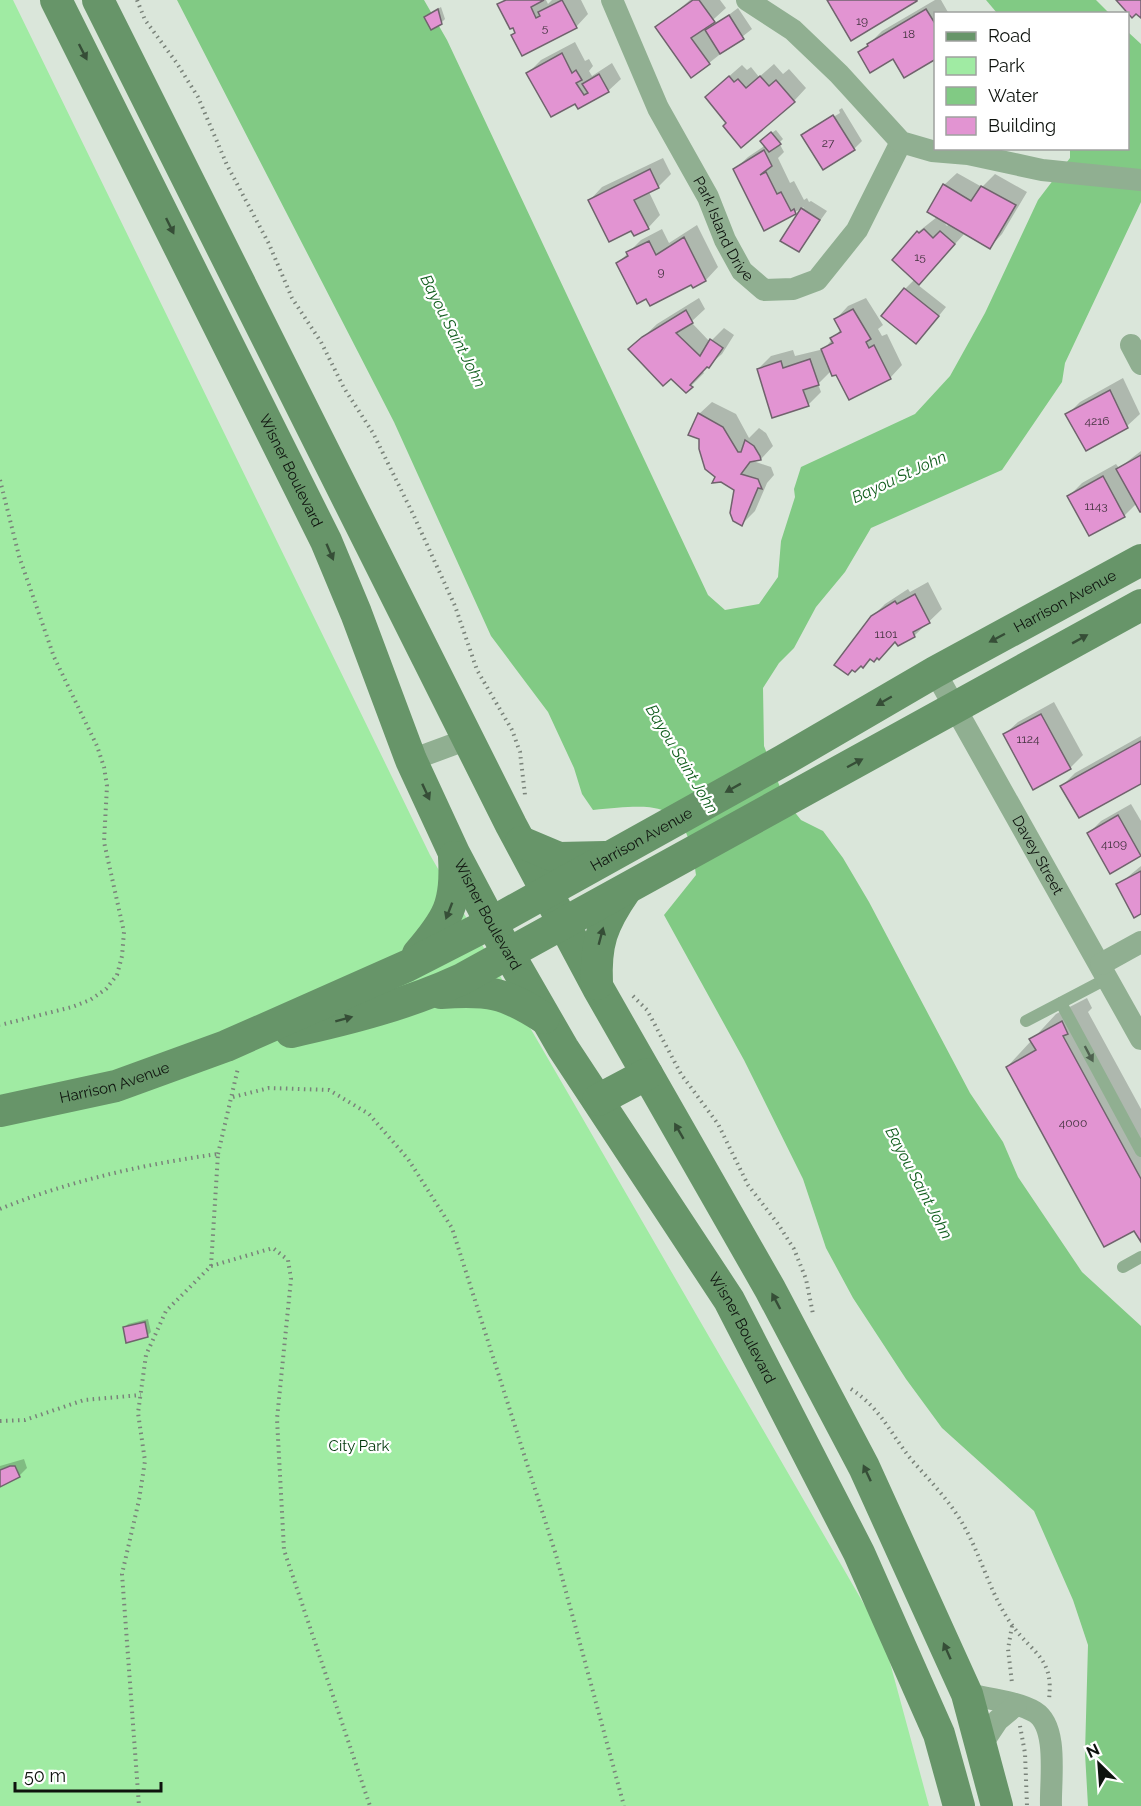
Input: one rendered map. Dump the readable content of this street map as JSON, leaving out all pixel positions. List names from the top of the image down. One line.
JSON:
{"streets":{"street":["Park Island Drive","Wisner Boulevard","Harrison Avenue","Davey Street"]},"crossings":[["Wisner Boulevard","Harrison Avenue"],["Harrison Avenue","Davey Street"]],"water":["Bayou Saint John","Bayou St John"],"parks":["City Park"],"house_numbers":["19","5","18","27","15","9","4216","1143","1101","1124","4109","4000"],"legend":["Road","Park","Water","Building"],"scale_bar":"50 m","north":"top left"}
